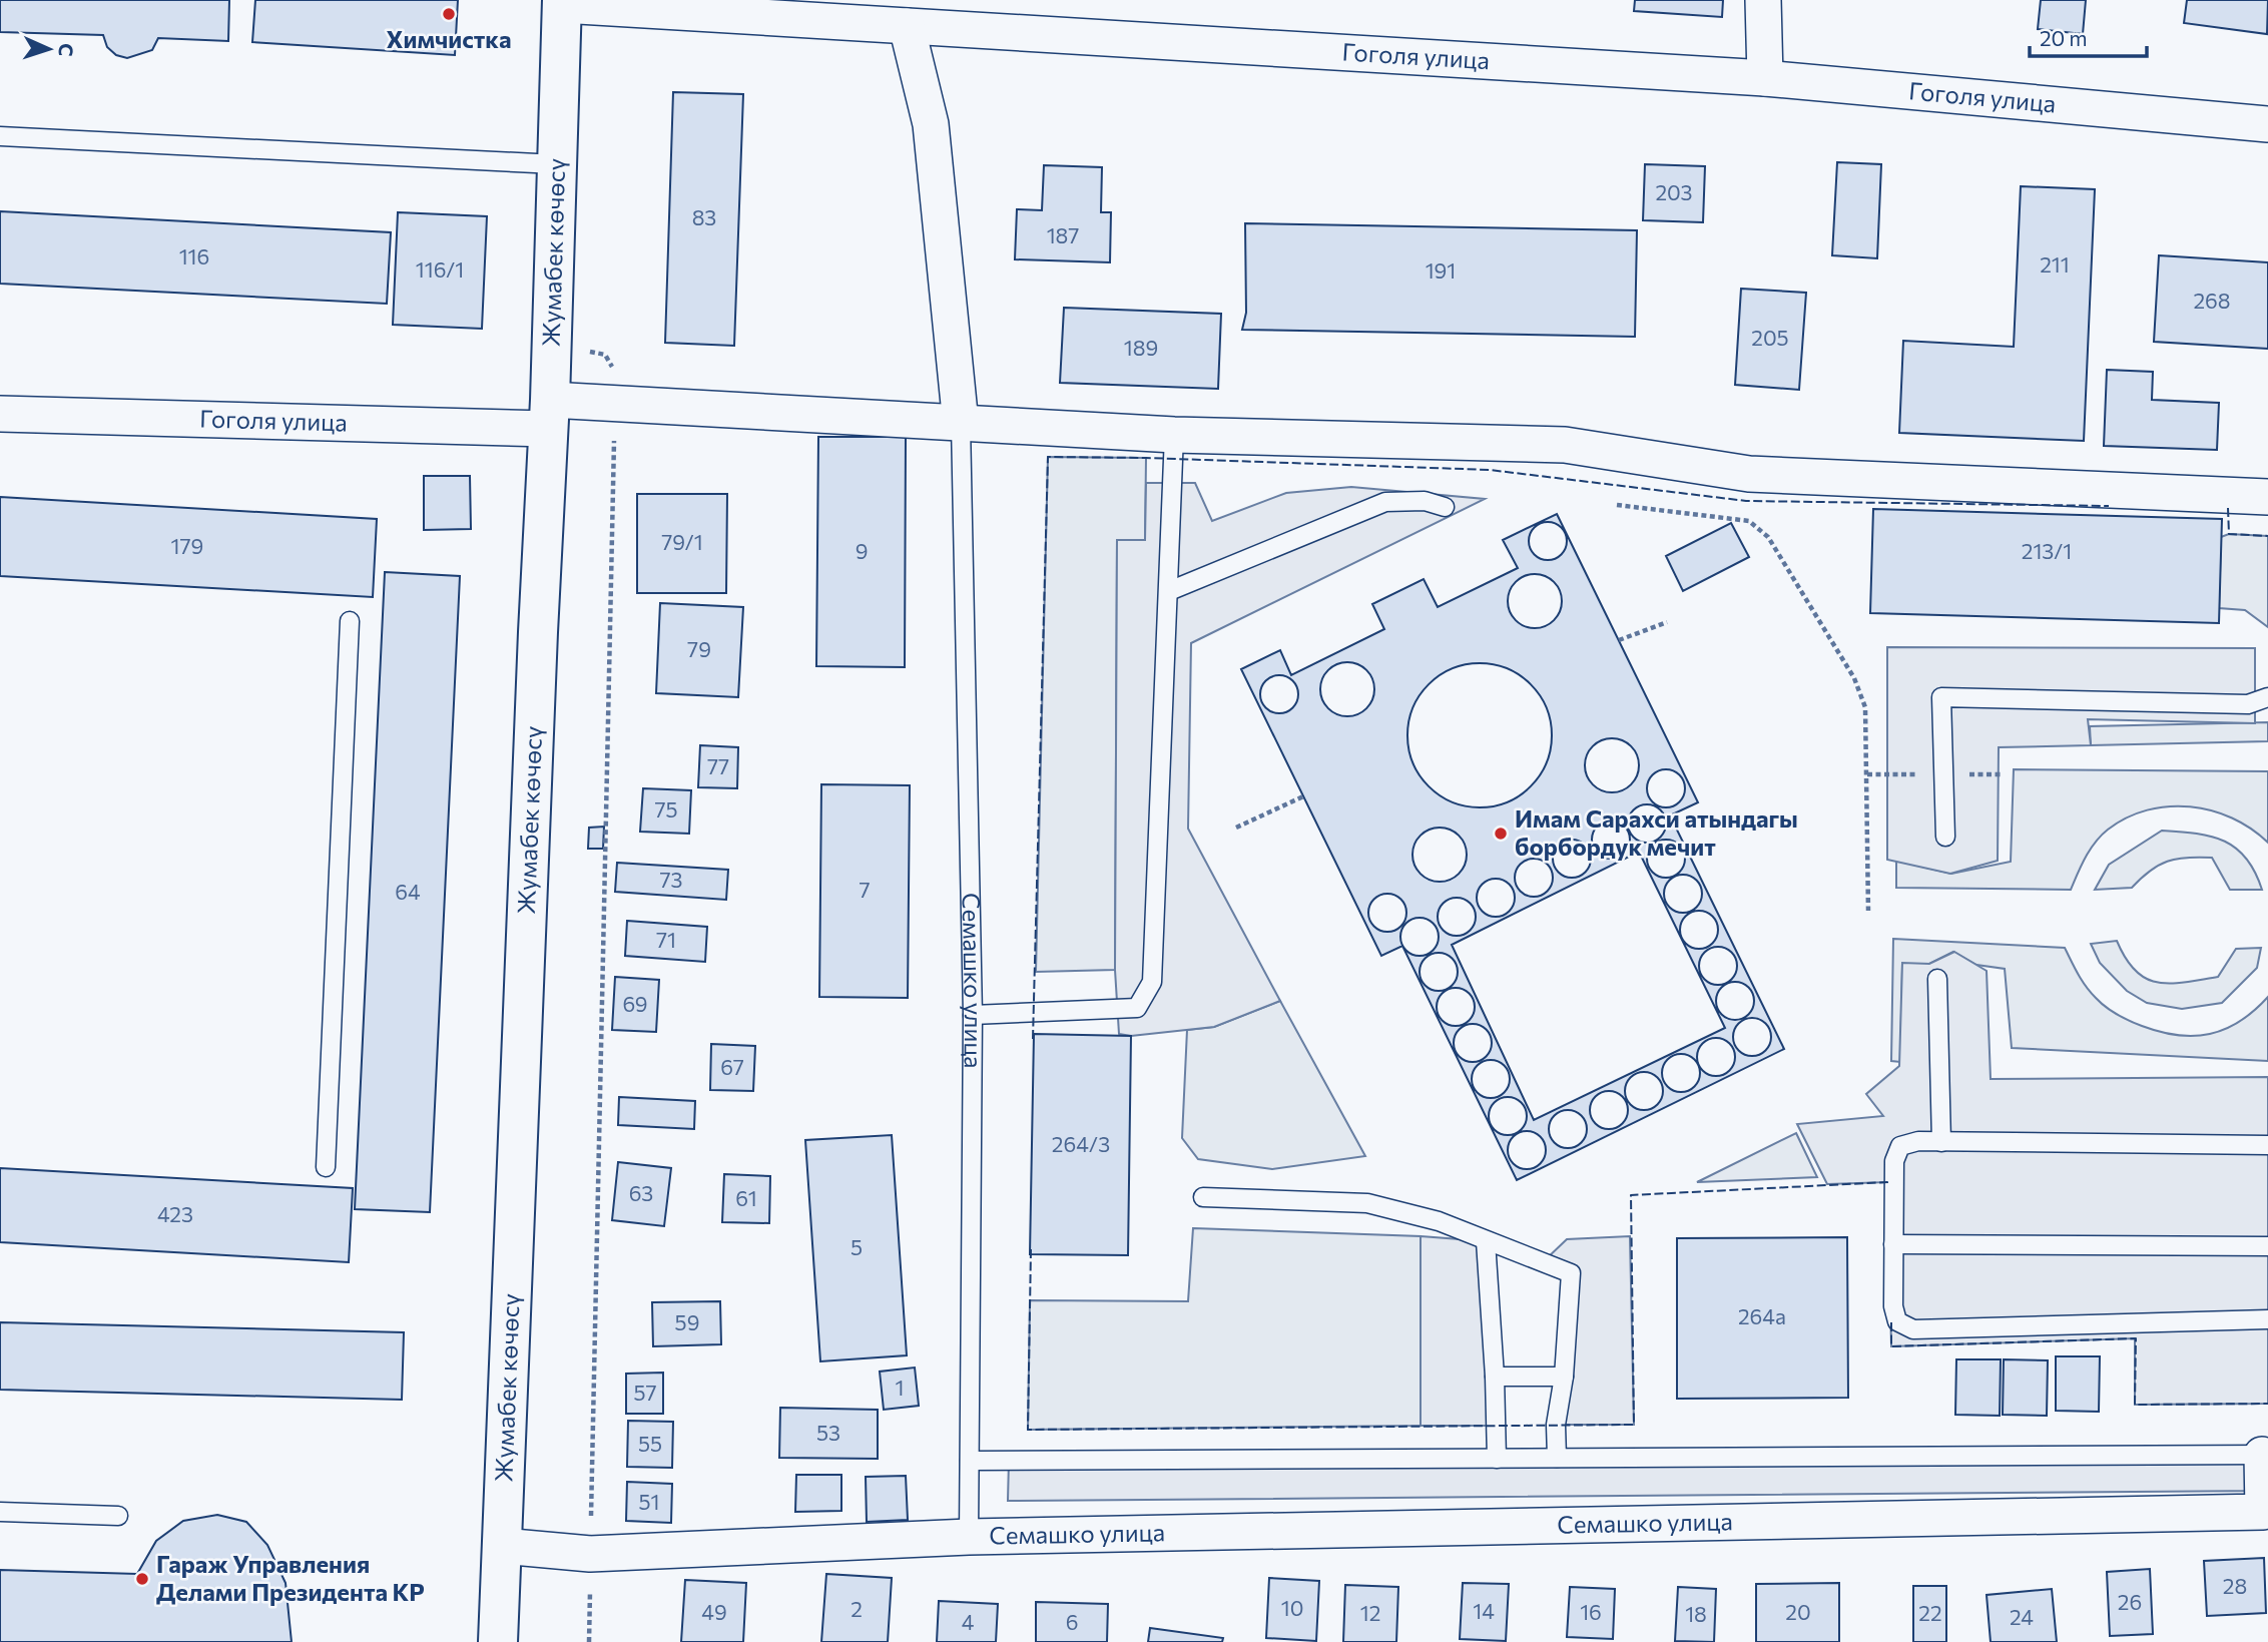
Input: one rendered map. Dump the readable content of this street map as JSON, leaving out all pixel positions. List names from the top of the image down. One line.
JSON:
{"streets":{"street":["Гоголя улица","Жумабек көчөсү","Семашко улица"]},"crossings":[["Гоголя улица","Жумабек көчөсү"],["Гоголя улица","Семашко улица"],["Жумабек көчөсү","Семашко улица"]],"places":["Химчистка","Имам Сарахси атындагы борбордук мечит","Гараж Управления Делами Президента КР"],"house_numbers":["203","83","187","116","211","116/1","191","268","205","189","79/1","179","9","213/1","79","77","75","73","7","64","71","69","67","264/3","63","61","423","5","264a","59","1","57","53","55","51","28","26","10","2","14","49","16","20","12","22","18","24","4","6"],"scale_bar":"20 m","north":"right"}
